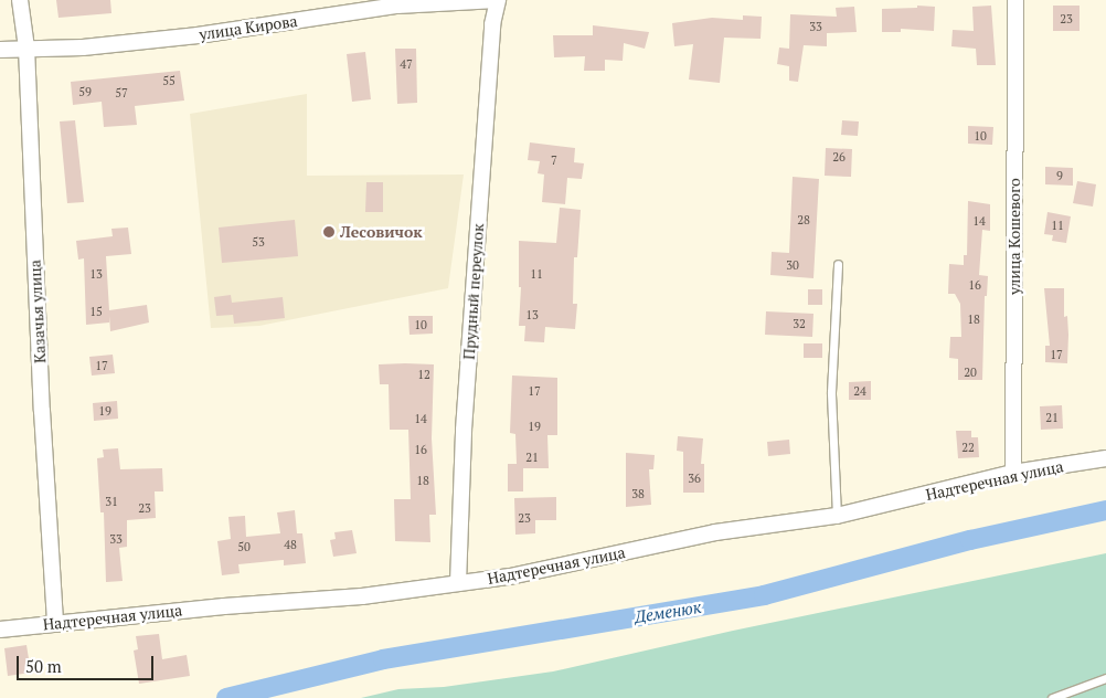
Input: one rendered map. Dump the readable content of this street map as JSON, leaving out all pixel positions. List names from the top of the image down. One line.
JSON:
{"streets":{"street":["улица Кирова","улица Кошевого","Прудный переулок","Казачья улица","Надтеречная улица"]},"crossings":[["улица Кирова","Прудный переулок"],["улица Кирова","Казачья улица"],["улица Кошевого","Надтеречная улица"],["Прудный переулок","Надтеречная улица"],["Казачья улица","Надтеречная улица"]],"water":["Деменюк"],"places":["Лесовичок"],"house_numbers":["23","33","47","55","59","57","10","26","7","9","28","14","11","53","30","13","11","16","15","13","18","32","10","17","17","20","12","17","24","19","21","14","19","22","16","21","36","18","38","31","23","23","33","48","50"],"scale_bar":"50 m"}
